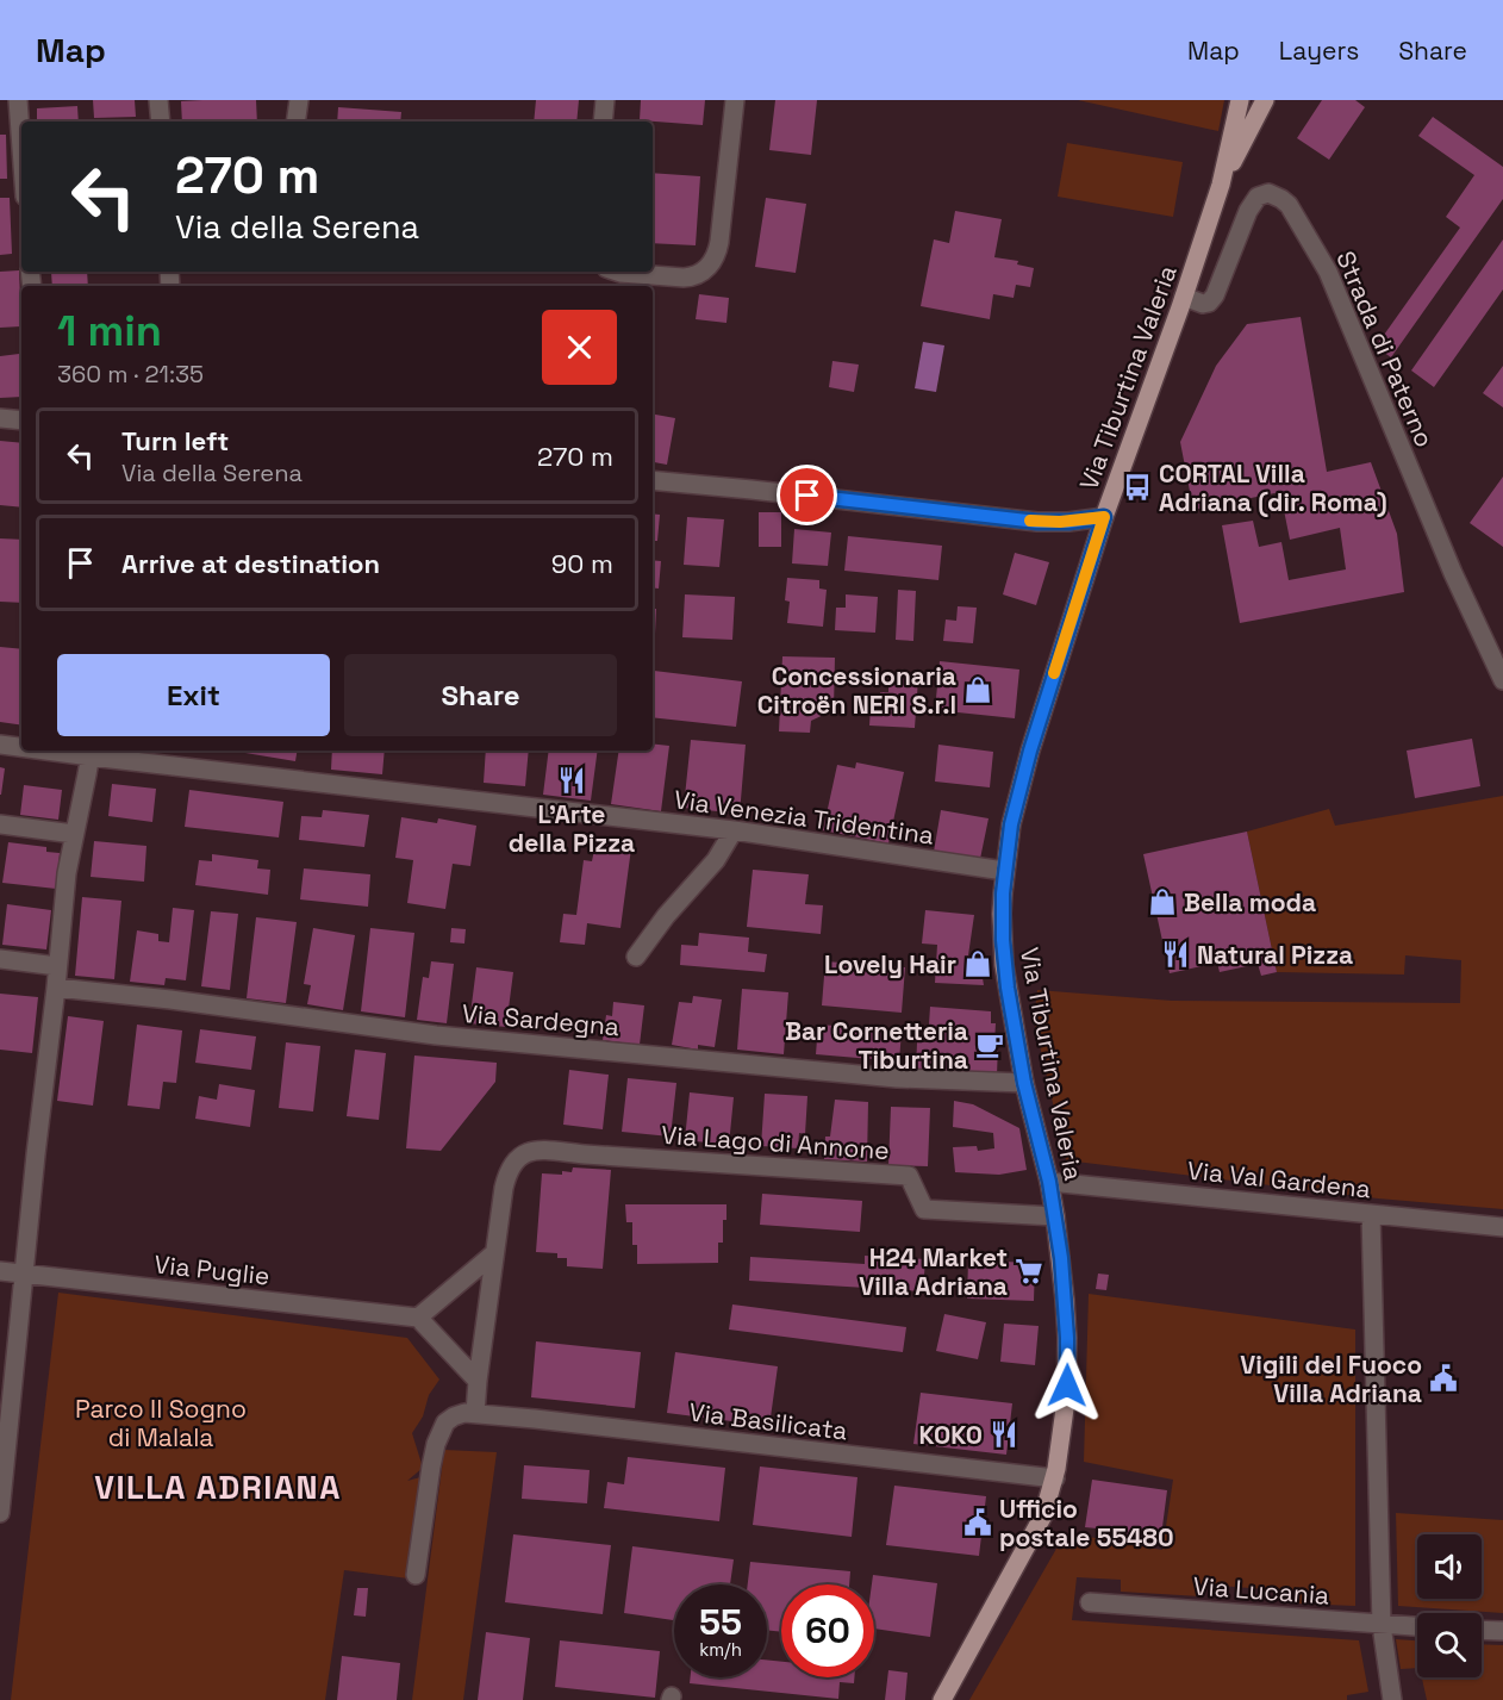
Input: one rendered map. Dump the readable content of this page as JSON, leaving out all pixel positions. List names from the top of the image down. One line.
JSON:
{"streets":{"main road":["Via Tiburtina Valeria"],"street":["Strada di Paterno","Via Venezia Tridentina","Via Sardegna","Via Lago di Annone","Via Val Gardena","Via Puglie","Via Basilicata","Via Lucania"]},"crossings":[["Strada di Paterno","Via Tiburtina Valeria"],["Via Tiburtina Valeria","Via Venezia Tridentina"],["Via Tiburtina Valeria","Via Sardegna"],["Via Tiburtina Valeria","Via Lago di Annone"],["Via Tiburtina Valeria","Via Val Gardena"],["Via Tiburtina Valeria","Via Basilicata"]],"districts":["VILLA ADRIANA"],"parks":["Parco Il Sogno di Malala"],"places":{"bus stop":["CORTAL Villa Adriana (dir. Roma)"],"shop":["Concessionaria Citroën NERI S.r.l","Bella moda","Lovely Hair"],"restaurant":["L'Arte della Pizza","Natural Pizza","KOKO"],"cafe":["Bar Cornetteria Tiburtina"],"supermarket":["H24 Market Villa Adriana"],"public building":["Vigili del Fuoco Villa Adriana","Ufficio postale 55480"]},"page":{"header":"Map","nav":["Map","Layers","Share"],"turn":["270 m","Via della Serena"],"heading":["1 min","360 m · 21:35"],"list":[{"name":"Turn left","note":"Via della Serena","value":"270 m"},{"name":"Arrive at destination","value":"90 m"}],"buttons":["Exit","Share"],"speed":"55 km/h","limit":"60"}}
